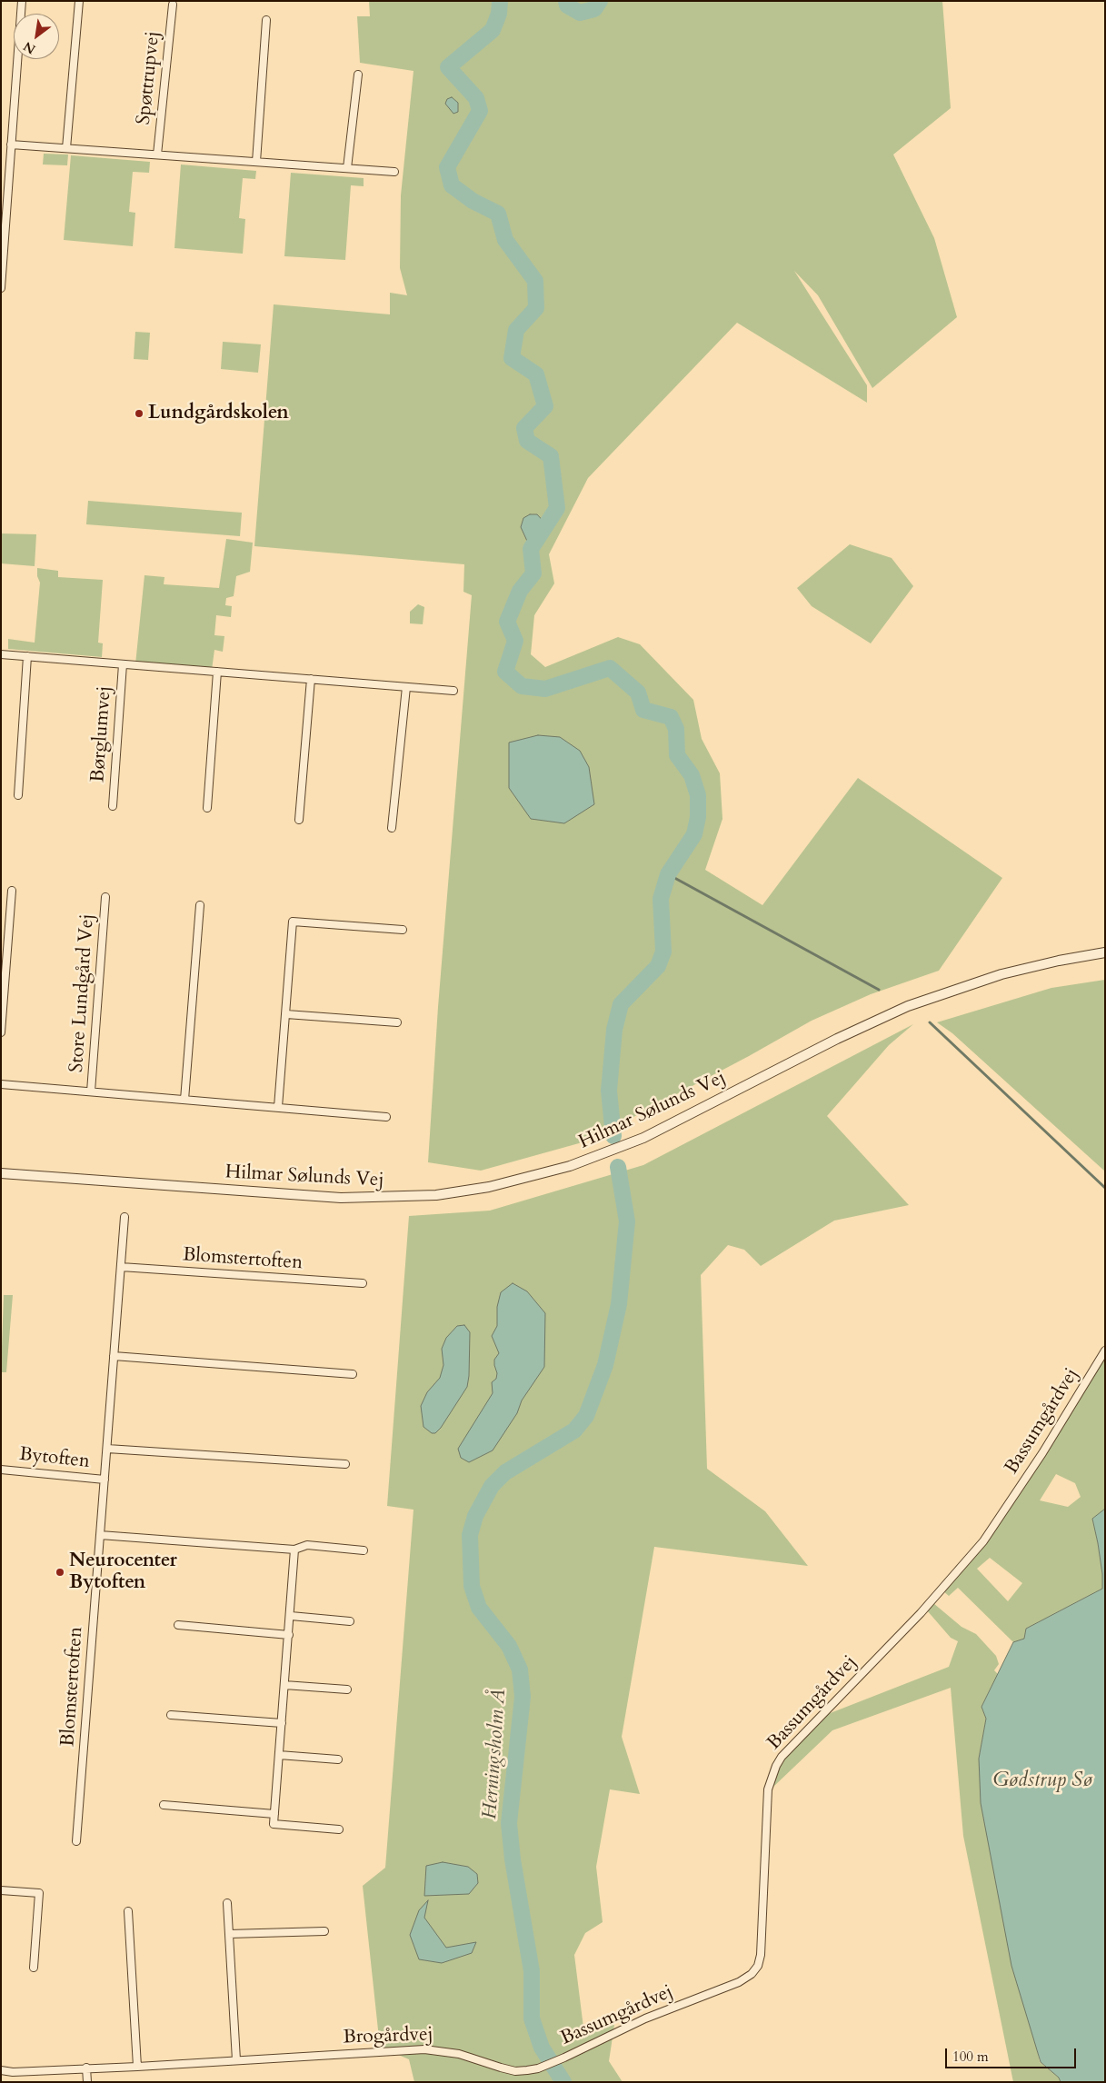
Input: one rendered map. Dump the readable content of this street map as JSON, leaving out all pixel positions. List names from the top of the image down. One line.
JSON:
{"streets":{"street":["Spøttrupvej","Børglumvej","Store Lundgård Vej","Hilmar Sølunds Vej","Blomstertoften","Bassumgårdvej","Bytoften","Brogårdvej"]},"crossings":[["Blomstertoften","Bytoften"],["Bassumgårdvej","Brogårdvej"]],"water":["Herningsholm Å","Gødstrup Sø"],"places":["Lundgårdskolen","Neurocenter Bytoften"],"scale_bar":"100 m","north":"bottom left"}
